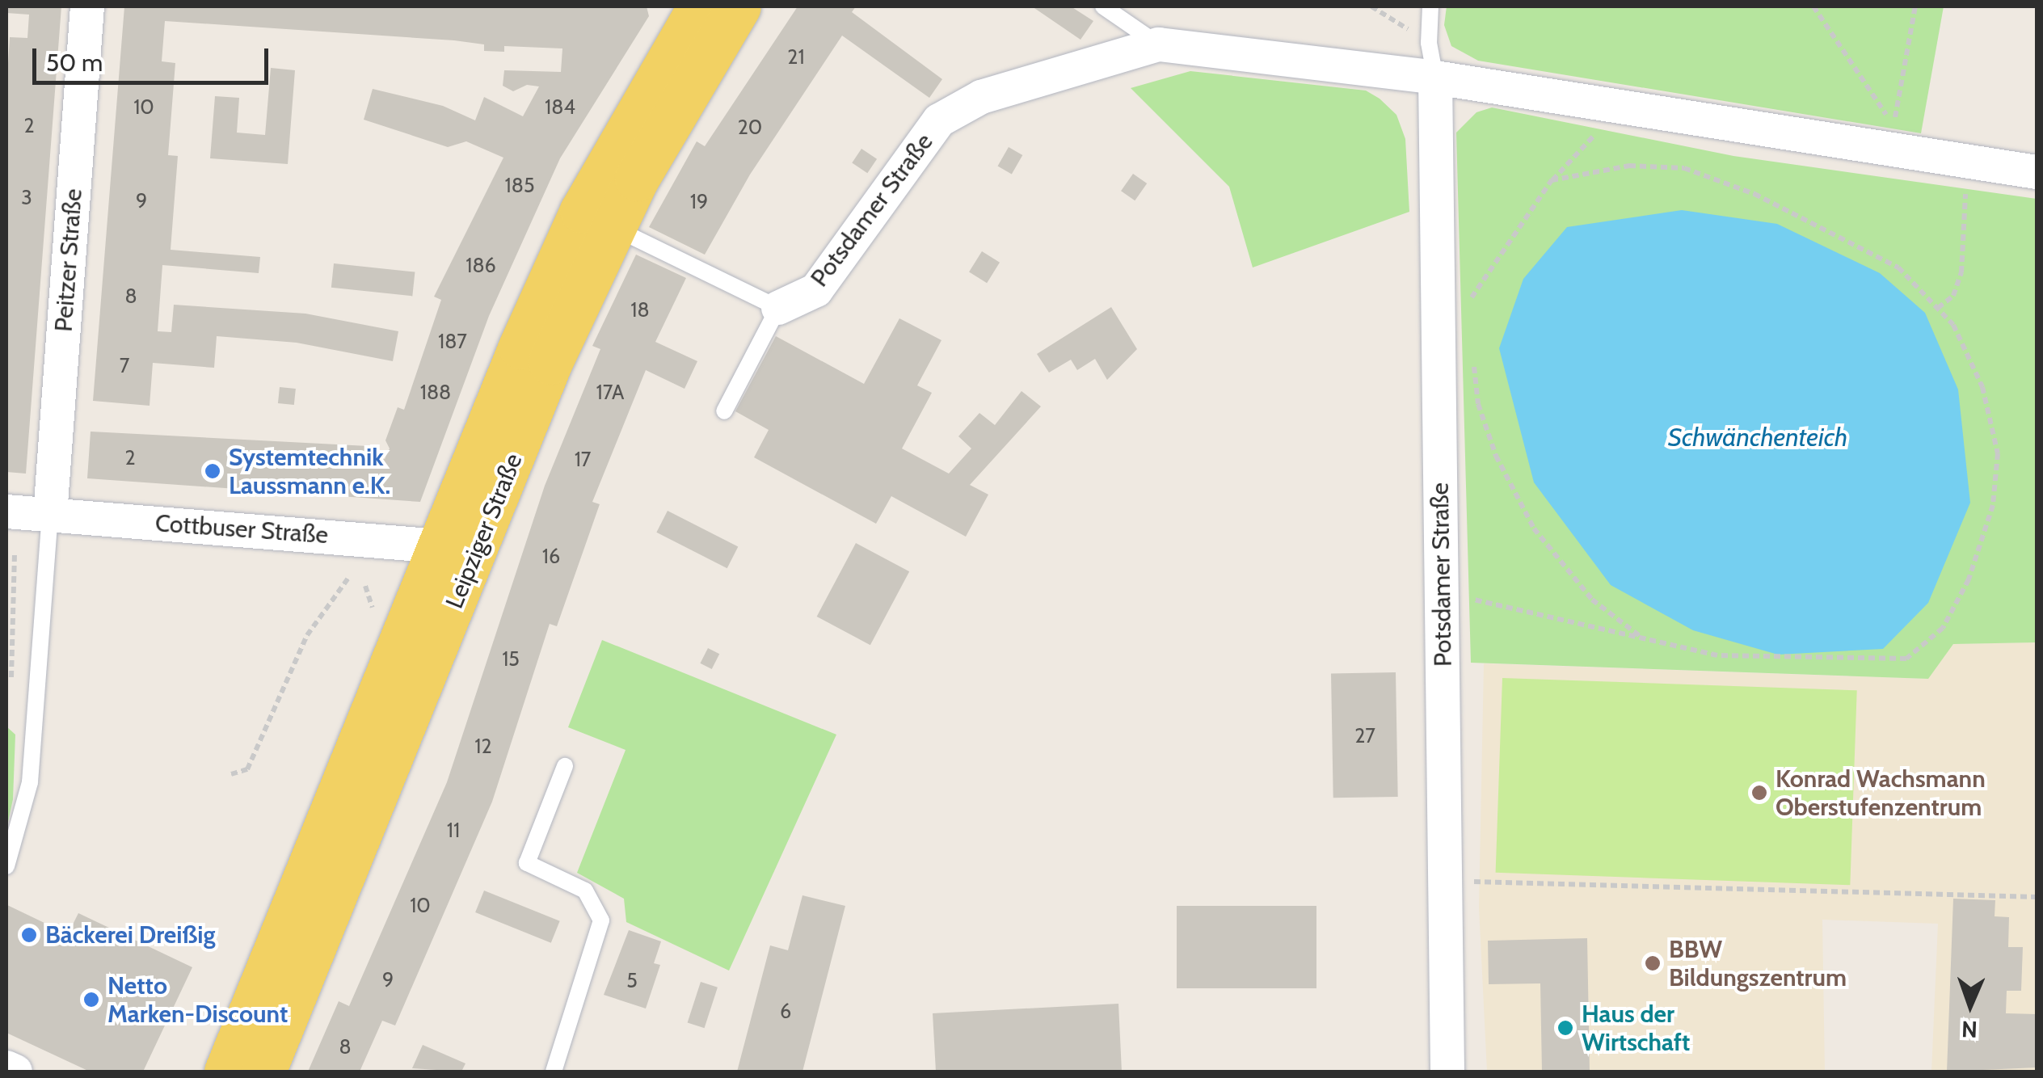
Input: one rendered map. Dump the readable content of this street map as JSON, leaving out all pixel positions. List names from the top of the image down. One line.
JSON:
{"streets":{"main road":["Leipziger Straße"],"street":["Potsdamer Straße","Peitzer Straße","Cottbuser Straße"]},"crossings":[["Peitzer Straße","Cottbuser Straße"],["Cottbuser Straße","Leipziger Straße"]],"water":["Schwänchenteich"],"places":["Systemtechnik Laussmann e.K.","Konrad Wachsmann Oberstufenzentrum","Bäckerei Dreißig","BBW Bildungszentrum","Netto Marken-Discount","Haus der Wirtschaft"],"house_numbers":["21","10","184","2","20","185","3","9","19","186","8","18","187","7","188","17A","2","17","16","15","27","12","11","10","9","5","6","8"],"scale_bar":"50 m","north":"bottom"}
